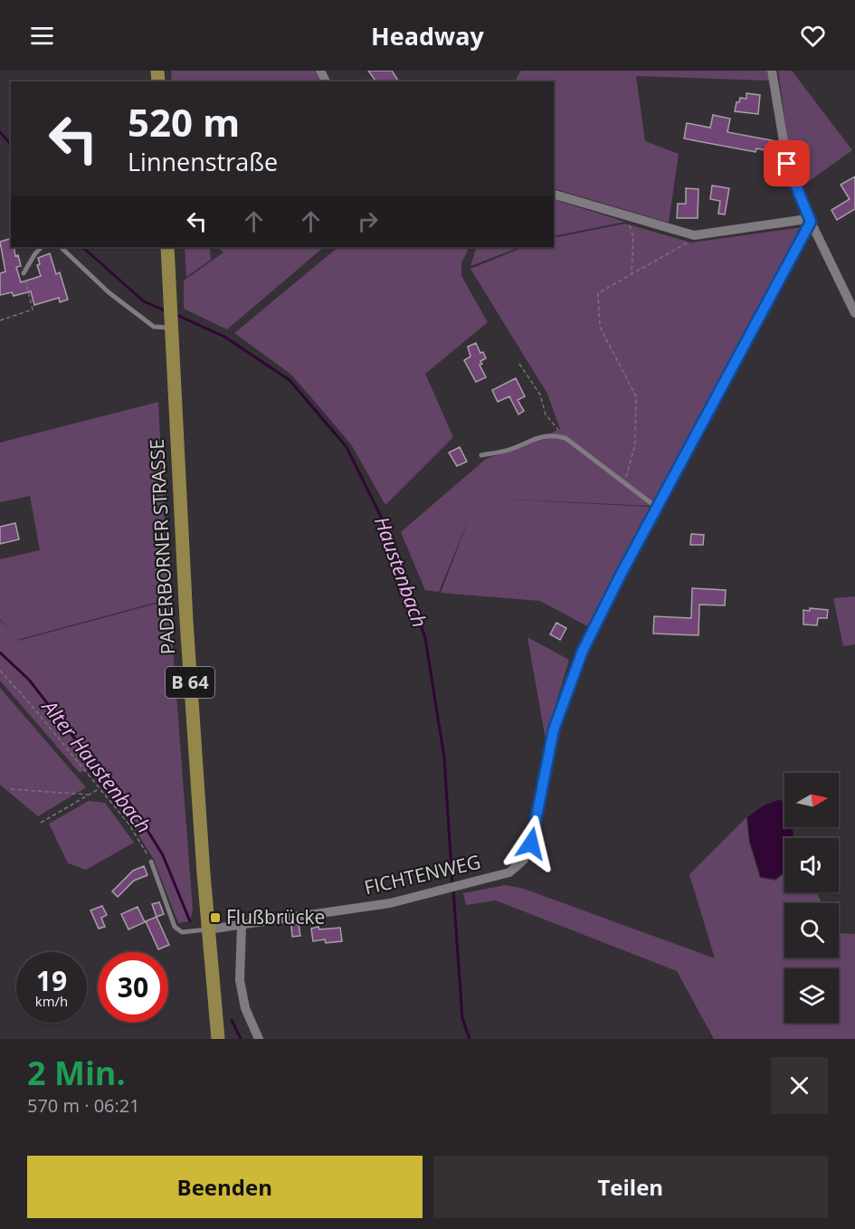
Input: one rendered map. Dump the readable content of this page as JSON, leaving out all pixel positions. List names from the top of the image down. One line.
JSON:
{"streets":{"main road":["PADERBORNER STRASSE","B 64"],"street":["FICHTENWEG"]},"crossings":[["PADERBORNER STRASSE","FICHTENWEG"]],"water":["Haustenbach","Alter Haustenbach"],"places":{"transit":["Flußbrücke"]},"north":"right","page":{"header":"Headway","turn":["520 m","Linnenstraße"],"speed":"19 km/h","limit":"30","heading":["2 Min.","570 m · 06:21"],"buttons":["Beenden","Teilen"]}}
